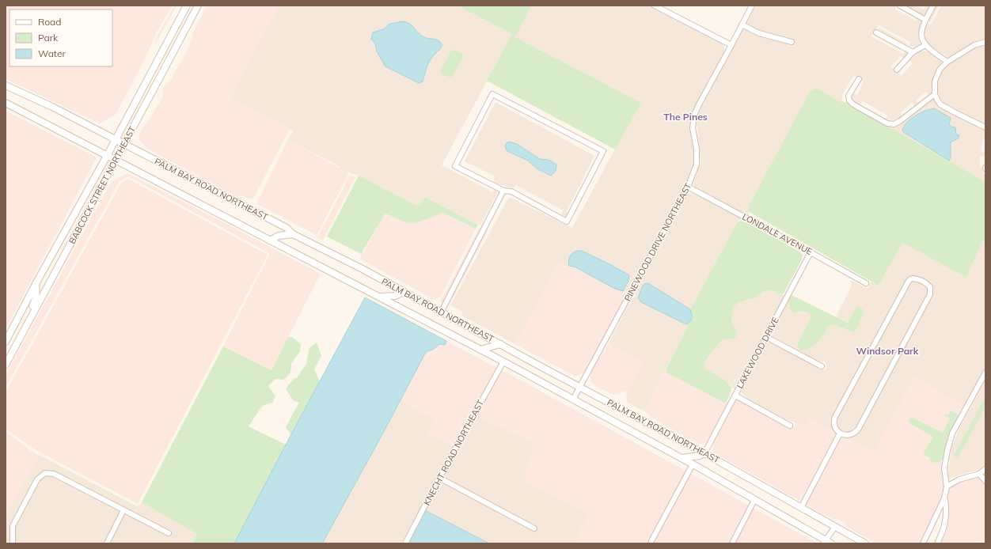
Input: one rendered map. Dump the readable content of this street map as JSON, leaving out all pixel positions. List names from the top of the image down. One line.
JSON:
{"streets":{"main road":["BABCOCK STREET NORTHEAST","PALM BAY ROAD NORTHEAST"],"street":["LONDALE AVENUE","PINEWOOD DRIVE NORTHEAST","LAKEWOOD DRIVE","KNECHT ROAD NORTHEAST"]},"crossings":[["BABCOCK STREET NORTHEAST","PALM BAY ROAD NORTHEAST"],["PALM BAY ROAD NORTHEAST","PINEWOOD DRIVE NORTHEAST"],["PALM BAY ROAD NORTHEAST","LAKEWOOD DRIVE"],["PALM BAY ROAD NORTHEAST","KNECHT ROAD NORTHEAST"],["LONDALE AVENUE","PINEWOOD DRIVE NORTHEAST"],["LONDALE AVENUE","LAKEWOOD DRIVE"]],"districts":["The Pines","Windsor Park"],"legend":["Road","Park","Water"]}
